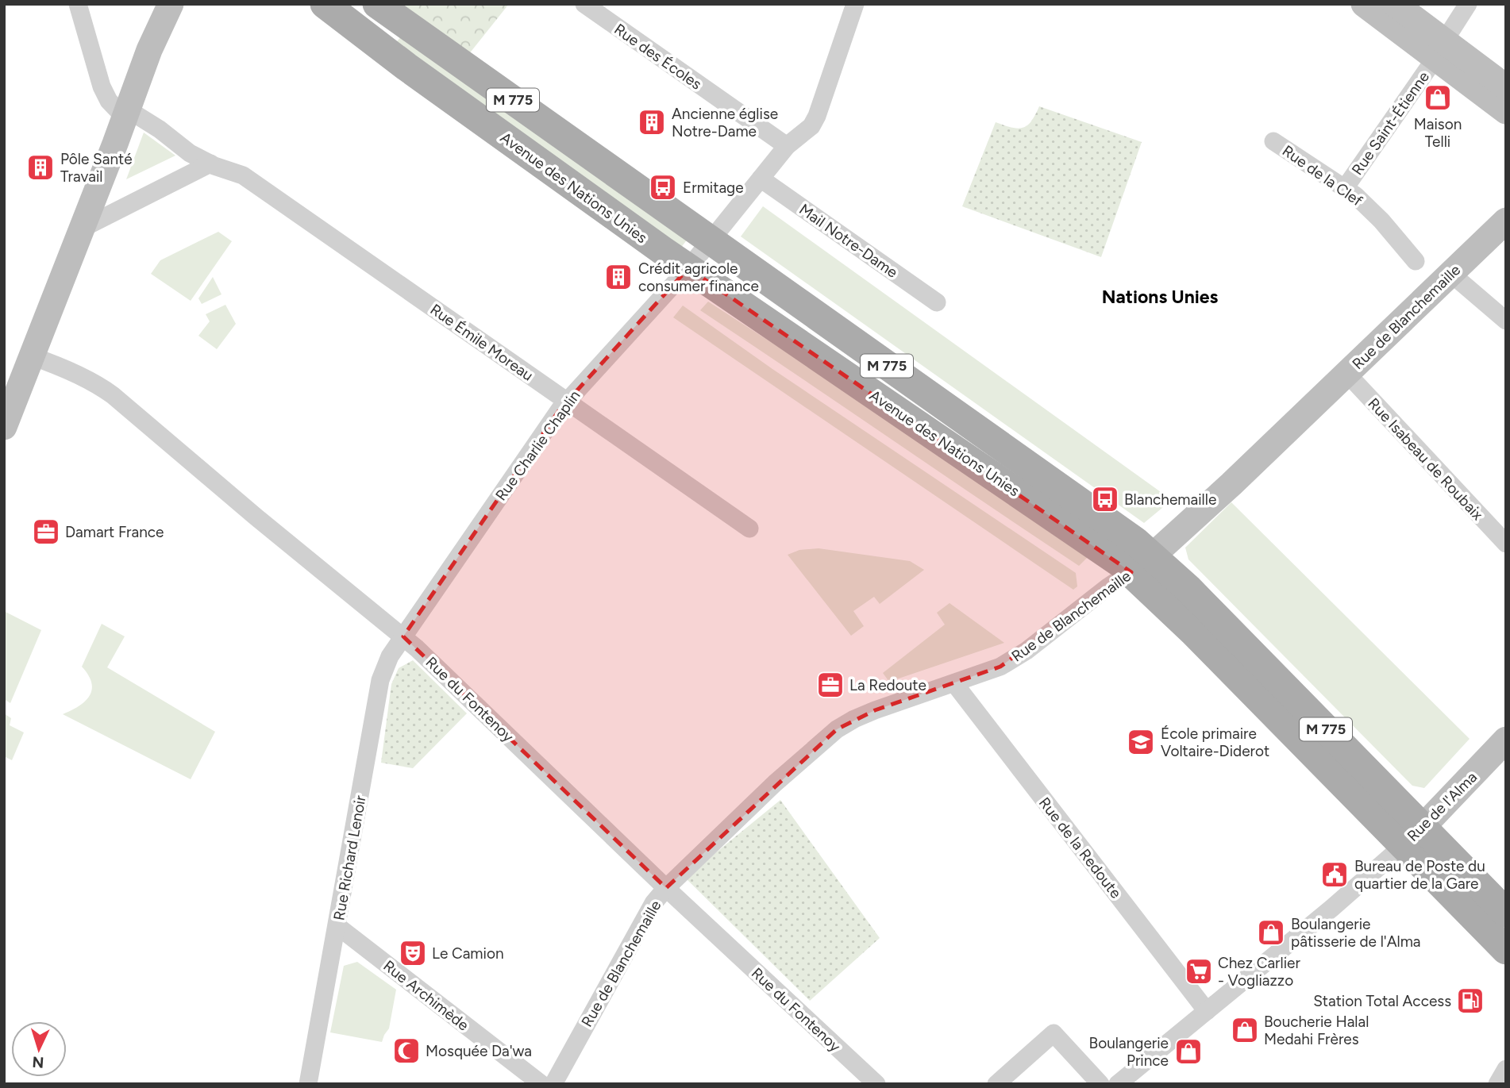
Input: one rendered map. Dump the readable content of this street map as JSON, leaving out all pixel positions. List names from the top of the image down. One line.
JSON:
{"streets":{"main road":["M 775","Avenue des Nations Unies"],"street":["Rue des Écoles","Rue Saint-Étienne","Rue de la Clef","Mail Notre-Dame","Rue de Blanchemaille","Rue Émile Moreau","Rue Charlie Chaplin","Rue Isabeau de Roubaix","Rue du Fontenoy","Rue de l'Alma","Rue de la Redoute","Rue Richard Lenoir","Rue Archimède"]},"crossings":[["Rue des Écoles","Rue Charlie Chaplin"],["Rue Saint-Étienne","Rue de la Clef"],["Avenue des Nations Unies","Rue de Blanchemaille"],["Avenue des Nations Unies","Rue Charlie Chaplin"],["Avenue des Nations Unies","Rue de l'Alma"],["Mail Notre-Dame","Rue Charlie Chaplin"],["Rue de Blanchemaille","Rue Isabeau de Roubaix"],["Rue de Blanchemaille","Rue du Fontenoy"],["Rue de Blanchemaille","Rue de la Redoute"],["Rue Émile Moreau","Rue Charlie Chaplin"],["Rue Charlie Chaplin","Rue du Fontenoy"],["Rue Charlie Chaplin","Rue Richard Lenoir"],["Rue du Fontenoy","Rue Richard Lenoir"],["Rue de l'Alma","Rue de la Redoute"],["Rue Richard Lenoir","Rue Archimède"]],"districts":["Nations Unies"],"places":{"shop":["Maison Telli","Boulangerie pâtisserie de l'Alma","Boucherie Halal Medahi Frères","Boulangerie Prince"],"building":["Ancienne église Notre-Dame","Pôle Santé Travail","Crédit agricole consumer finance"],"bus stop":["Ermitage","Blanchemaille"],"office":["Damart France","La Redoute"],"school or university":["École primaire Voltaire-Diderot"],"public building":["Bureau de Poste du quartier de la Gare"],"theatre":["Le Camion"],"supermarket":["Chez Carlier - Vogliazzo"],"fuel station":["Station Total Access"],"mosque":["Mosquée Da'wa"]},"north":"bottom"}
